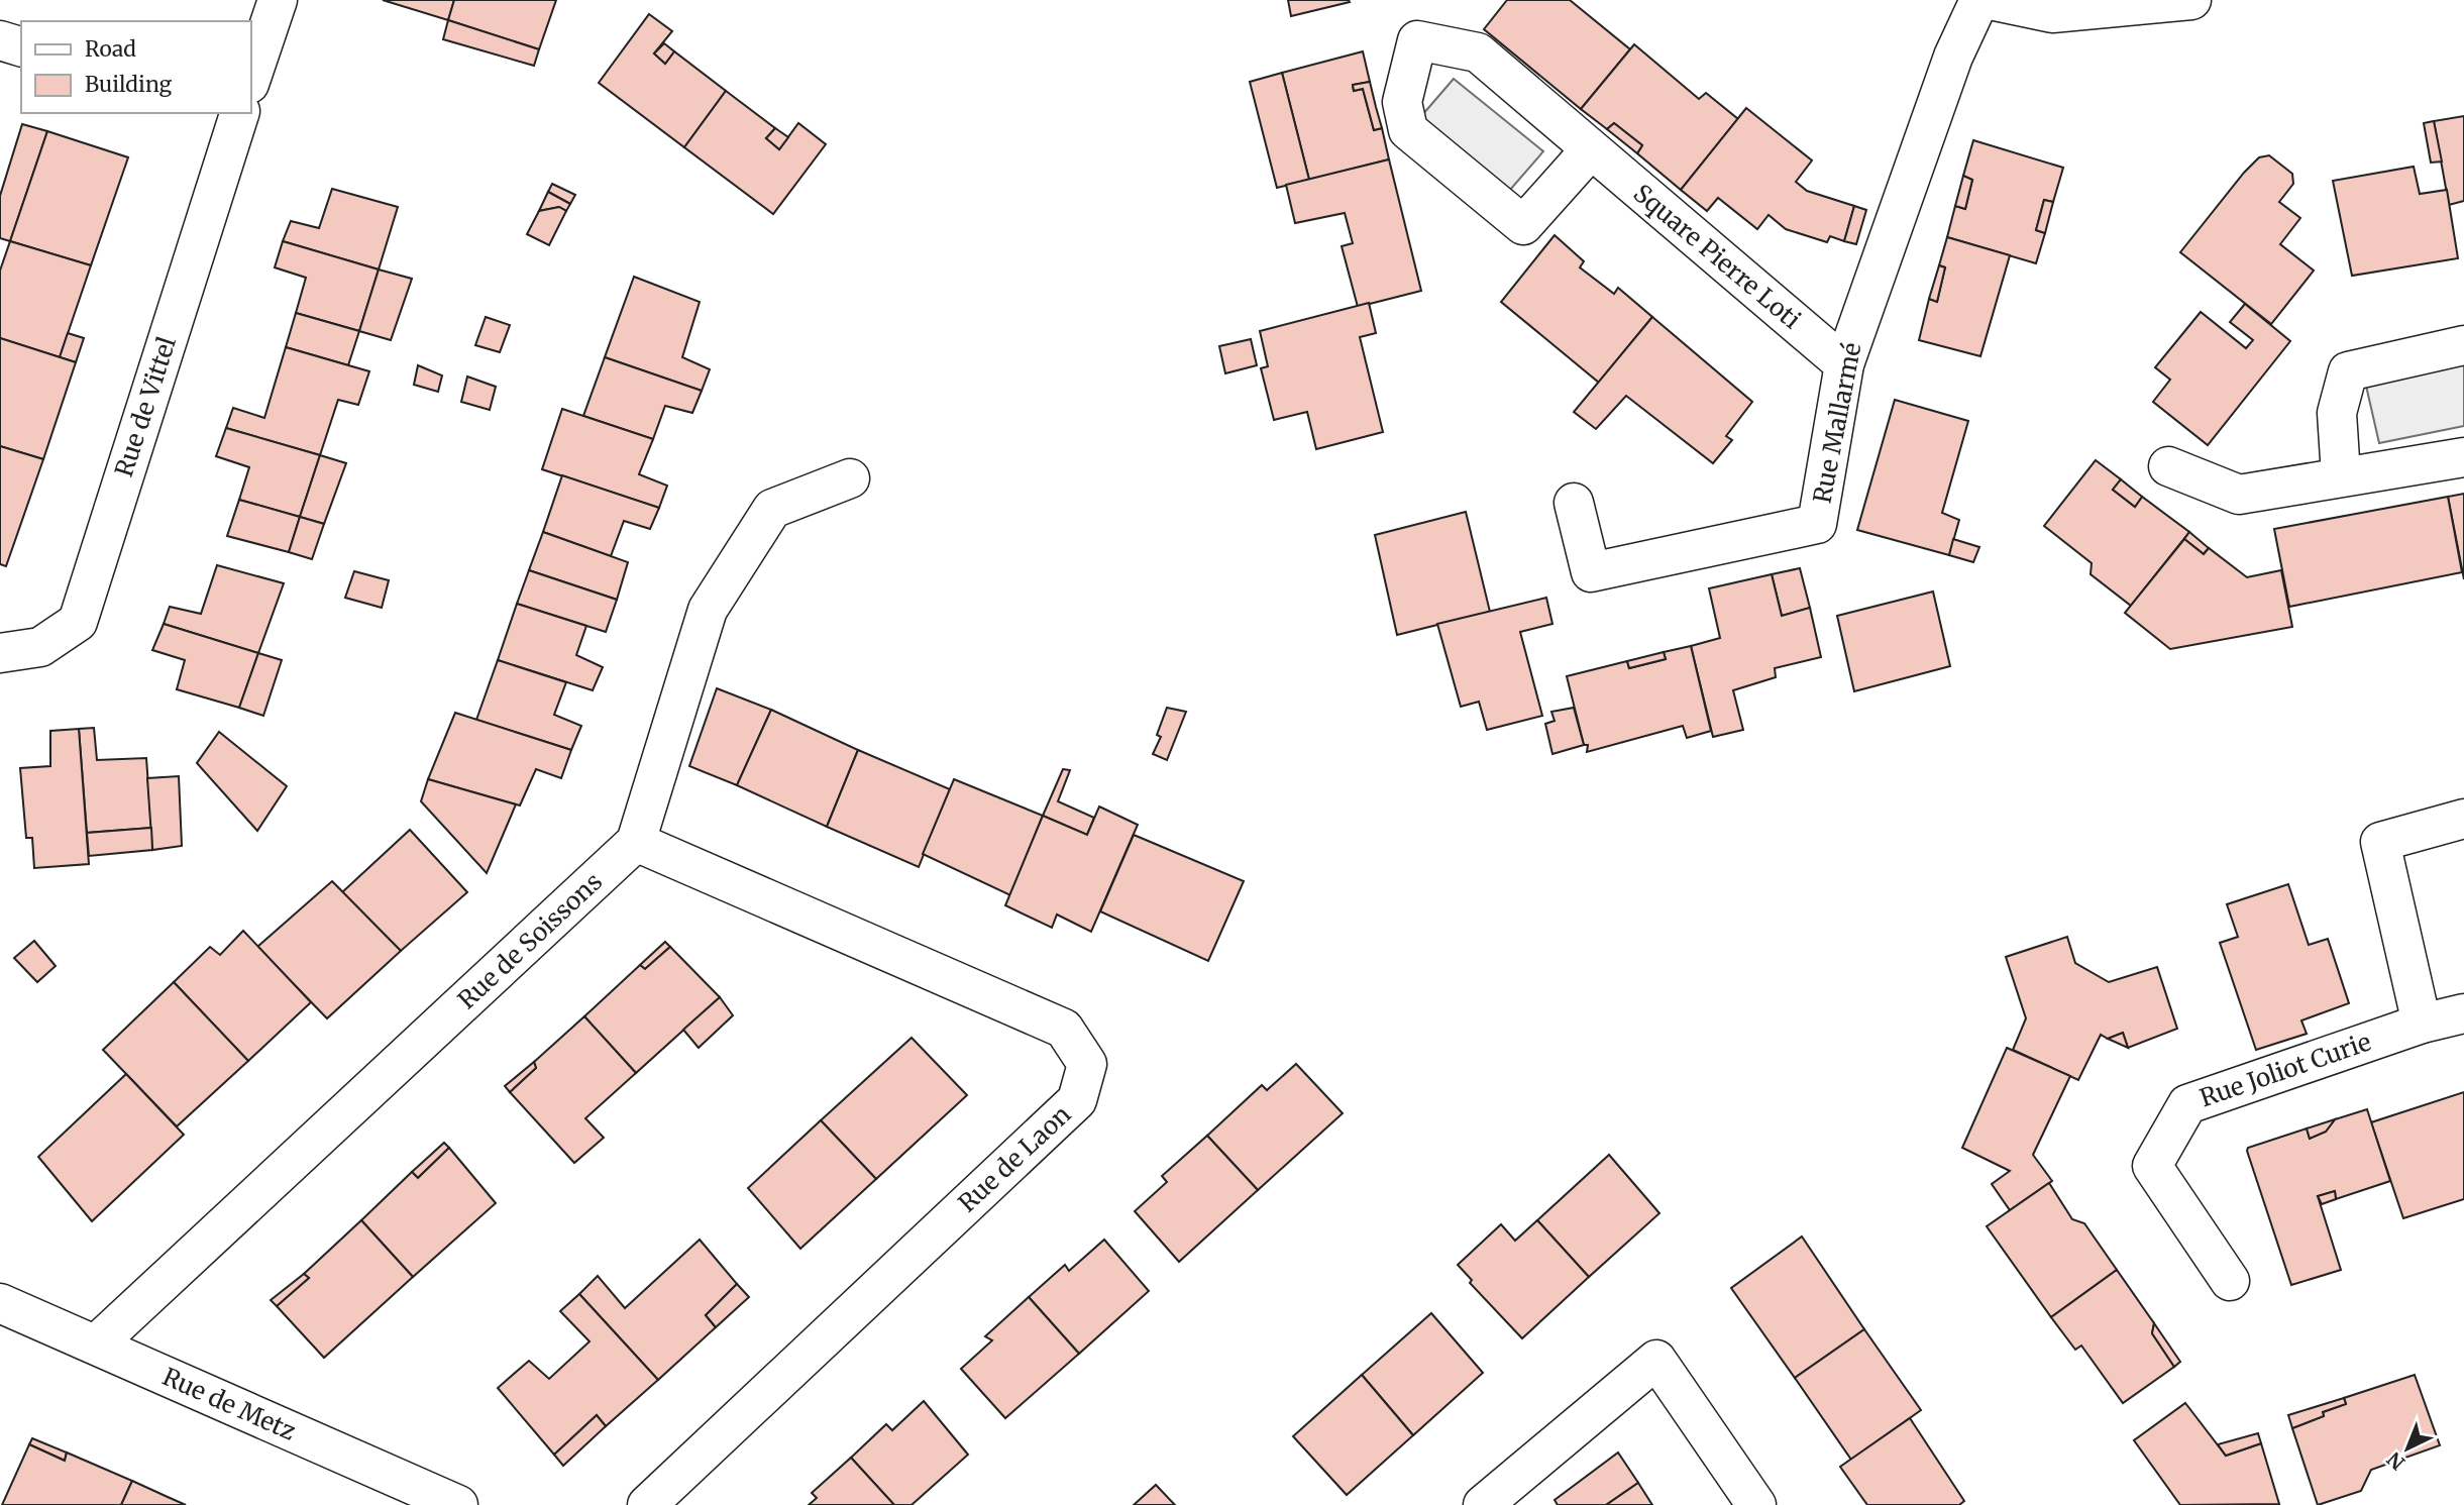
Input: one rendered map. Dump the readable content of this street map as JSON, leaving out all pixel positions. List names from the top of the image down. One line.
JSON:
{"streets":{"street":["Square Pierre Loti","Rue de Vittel","Rue Mallarmé","Rue de Soissons","Rue Joliot Curie","Rue de Laon","Rue de Metz"]},"crossings":[["Square Pierre Loti","Rue Mallarmé"],["Rue de Soissons","Rue de Laon"],["Rue de Soissons","Rue de Metz"]],"legend":["Road","Building"],"north":"bottom left"}
